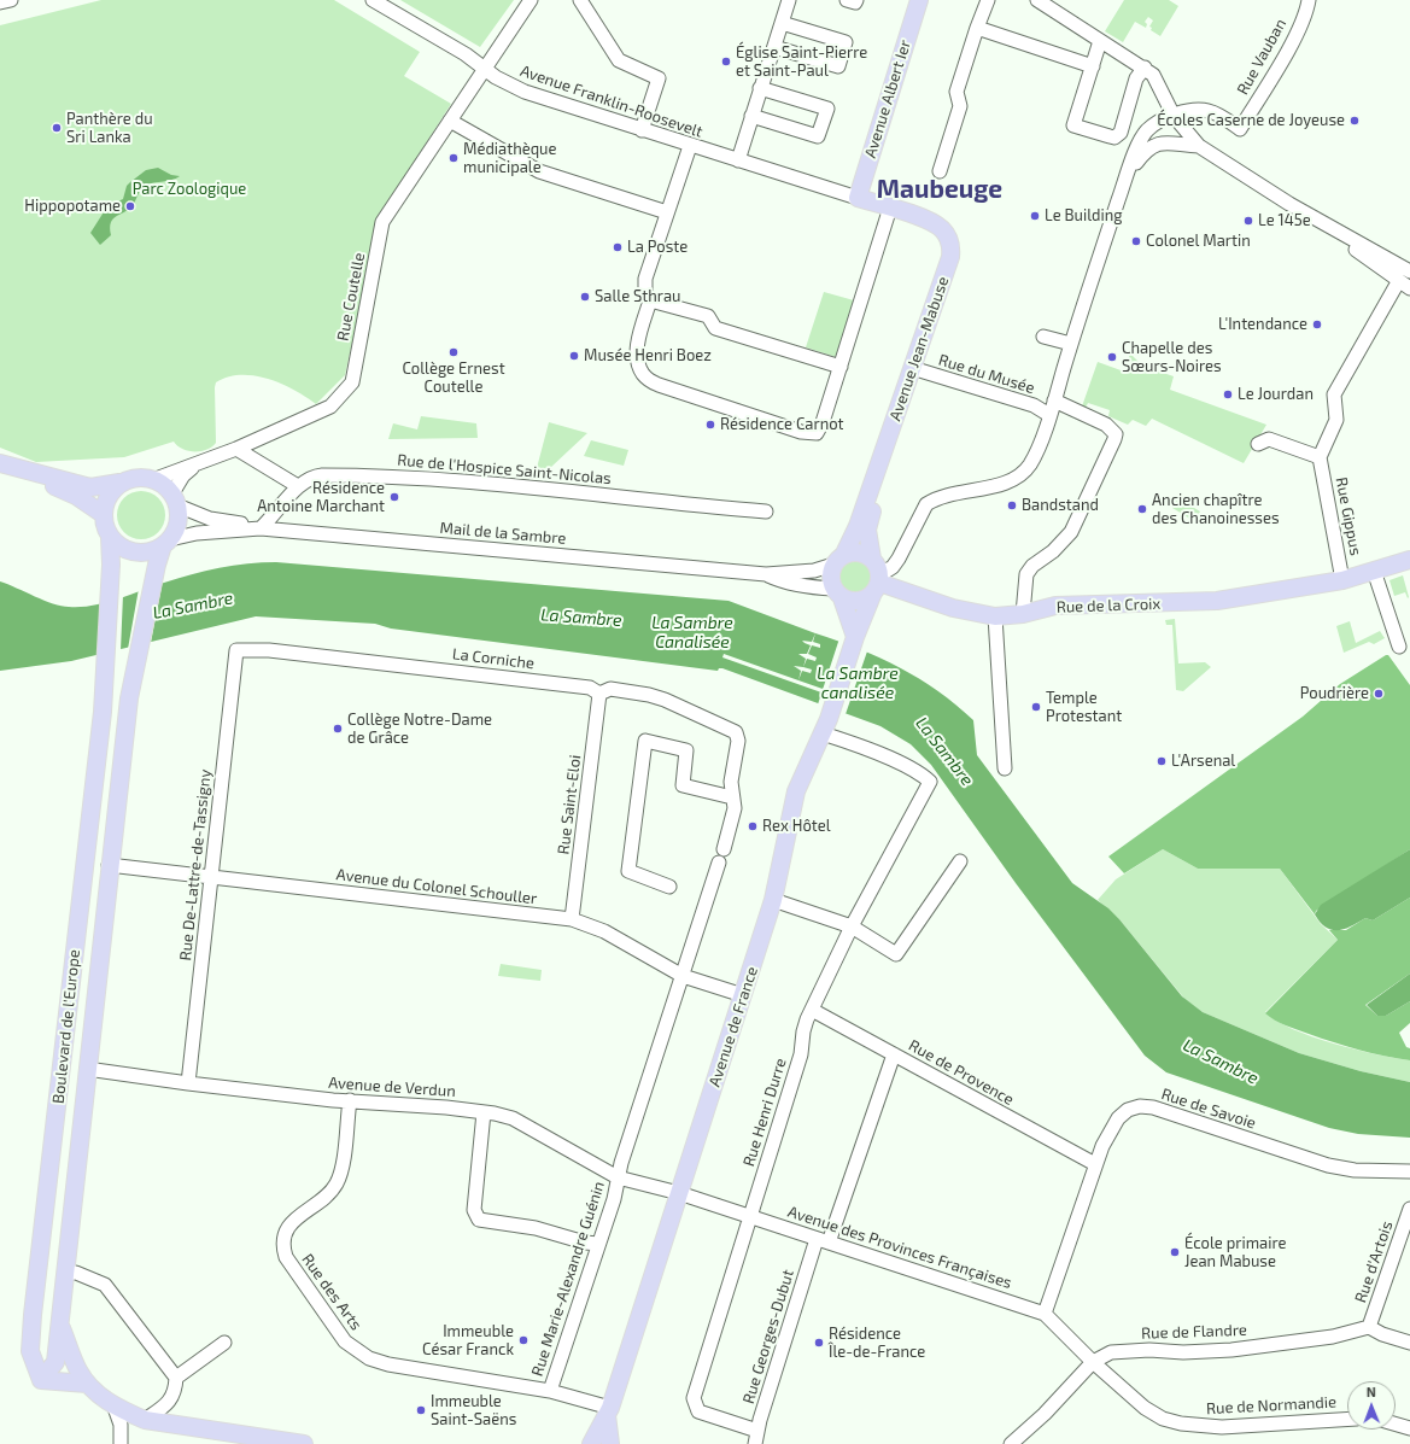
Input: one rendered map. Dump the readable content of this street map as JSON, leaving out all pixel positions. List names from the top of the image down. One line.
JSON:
{"streets":{"main road":["Avenue Albert Ier","Avenue Jean-Mabuse","Rue de la Croix","Boulevard de l'Europe","Avenue de France"],"street":["Rue Vauban","Avenue Franklin-Roosevelt","Rue Coutelle","Rue du Musée","Rue de l'Hospice Saint-Nicolas","Rue Gippus","Mail de la Sambre","La Corniche","Rue Saint-Eloi","Rue De-Lattre-de-Tassigny","Avenue du Colonel Schouller","Rue de Provence","Avenue de Verdun","Rue de Savoie","Rue Henri Durre","Avenue des Provinces Françaises","Rue d'Artois","Rue Marie-Alexandre Guénin","Rue des Arts","Rue de Flandre","Rue Georges-Dubut","Rue de Normandie"]},"crossings":[["Avenue Albert Ier","Avenue Franklin-Roosevelt"],["Avenue Albert Ier","Avenue Jean-Mabuse"],["Avenue Franklin-Roosevelt","Rue Coutelle"],["Avenue Franklin-Roosevelt","Avenue Jean-Mabuse"],["Rue Coutelle","Mail de la Sambre"],["Rue Coutelle","Boulevard de l'Europe"],["Avenue Jean-Mabuse","Rue du Musée"],["Avenue Jean-Mabuse","Mail de la Sambre"],["Avenue Jean-Mabuse","Rue de la Croix"],["Avenue Jean-Mabuse","Avenue de France"],["Rue de l'Hospice Saint-Nicolas","Mail de la Sambre"],["Rue Gippus","Rue de la Croix"],["Mail de la Sambre","Rue de la Croix"],["Mail de la Sambre","Boulevard de l'Europe"],["Mail de la Sambre","Avenue de France"],["Rue de la Croix","Avenue de France"],["La Corniche","Rue Saint-Eloi"],["La Corniche","Rue De-Lattre-de-Tassigny"],["Rue Saint-Eloi","Avenue du Colonel Schouller"],["Rue De-Lattre-de-Tassigny","Avenue du Colonel Schouller"],["Rue De-Lattre-de-Tassigny","Avenue de Verdun"],["Avenue du Colonel Schouller","Avenue de France"],["Avenue du Colonel Schouller","Rue Marie-Alexandre Guénin"],["Avenue de France","Avenue de Verdun"],["Avenue de France","Rue Henri Durre"],["Avenue de France","Avenue des Provinces Françaises"],["Avenue de France","Rue des Arts"],["Rue de Provence","Rue de Savoie"],["Rue de Provence","Rue Henri Durre"],["Rue de Provence","Rue Georges-Dubut"],["Avenue de Verdun","Avenue des Provinces Françaises"],["Avenue de Verdun","Rue Marie-Alexandre Guénin"],["Avenue de Verdun","Rue des Arts"],["Rue de Savoie","Avenue des Provinces Françaises"],["Rue Henri Durre","Avenue des Provinces Françaises"],["Rue Henri Durre","Rue Georges-Dubut"],["Avenue des Provinces Françaises","Rue de Flandre"],["Avenue des Provinces Françaises","Rue Georges-Dubut"],["Avenue des Provinces Françaises","Rue de Normandie"],["Rue d'Artois","Rue de Flandre"],["Rue Marie-Alexandre Guénin","Rue des Arts"],["Rue de Flandre","Rue de Normandie"]],"districts":["Maubeuge"],"water":["La Sambre","La Sambre Canalisée","La Sambre canalisée"],"parks":["Parc Zoologique"],"places":["Église Saint-Pierre et Saint-Paul","Écoles Caserne de Joyeuse","Panthère du Sri Lanka","Médiathèque municipale","Hippopotame","Le Building","Le 145e","Colonel Martin","La Poste","Salle Sthrau","L'Intendance","Collège Ernest Coutelle","Musée Henri Boez","Chapelle des Sœurs-Noires","Le Jourdan","Résidence Carnot","Résidence Antoine Marchant","Bandstand","Ancien chapître des Chanoinesses","Poudrière","Temple Protestant","Collège Notre-Dame de Grâce","L'Arsenal","Rex Hôtel","École primaire Jean Mabuse","Immeuble César Franck","Résidence Île-de-France","Immeuble Saint-Saëns"],"north":"top"}
